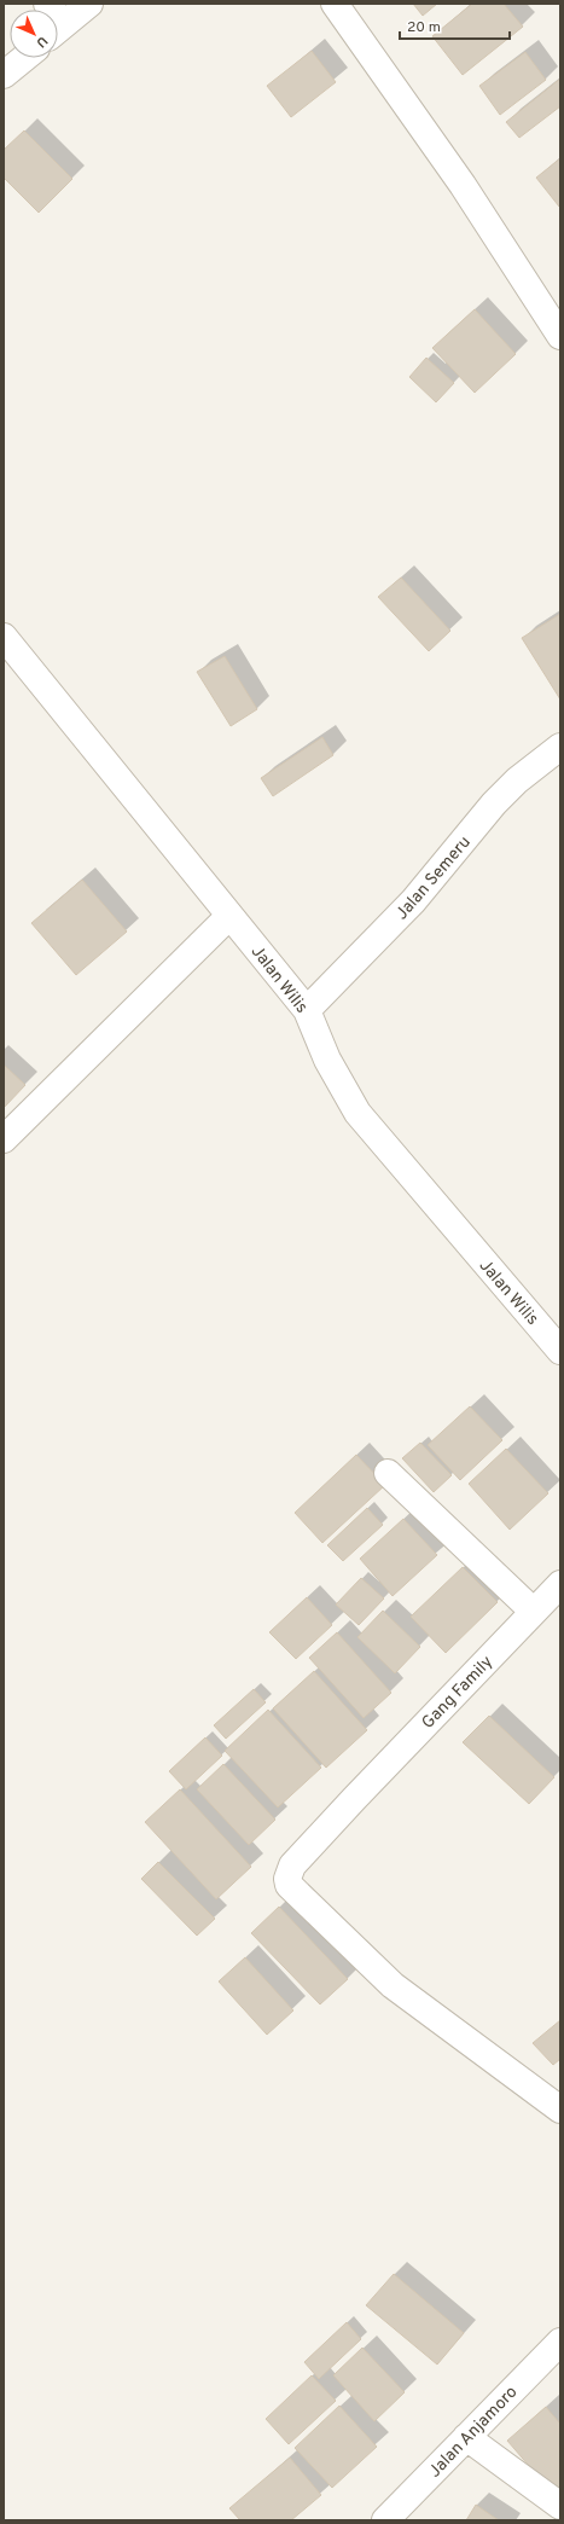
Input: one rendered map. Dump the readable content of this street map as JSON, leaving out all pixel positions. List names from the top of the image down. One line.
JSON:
{"streets":{"street":["Jalan Semeru","Jalan Wilis","Gang Family","Jalan Anjamoro"]},"crossings":[["Jalan Semeru","Jalan Wilis"]],"scale_bar":"20 m","north":"bottom right"}
